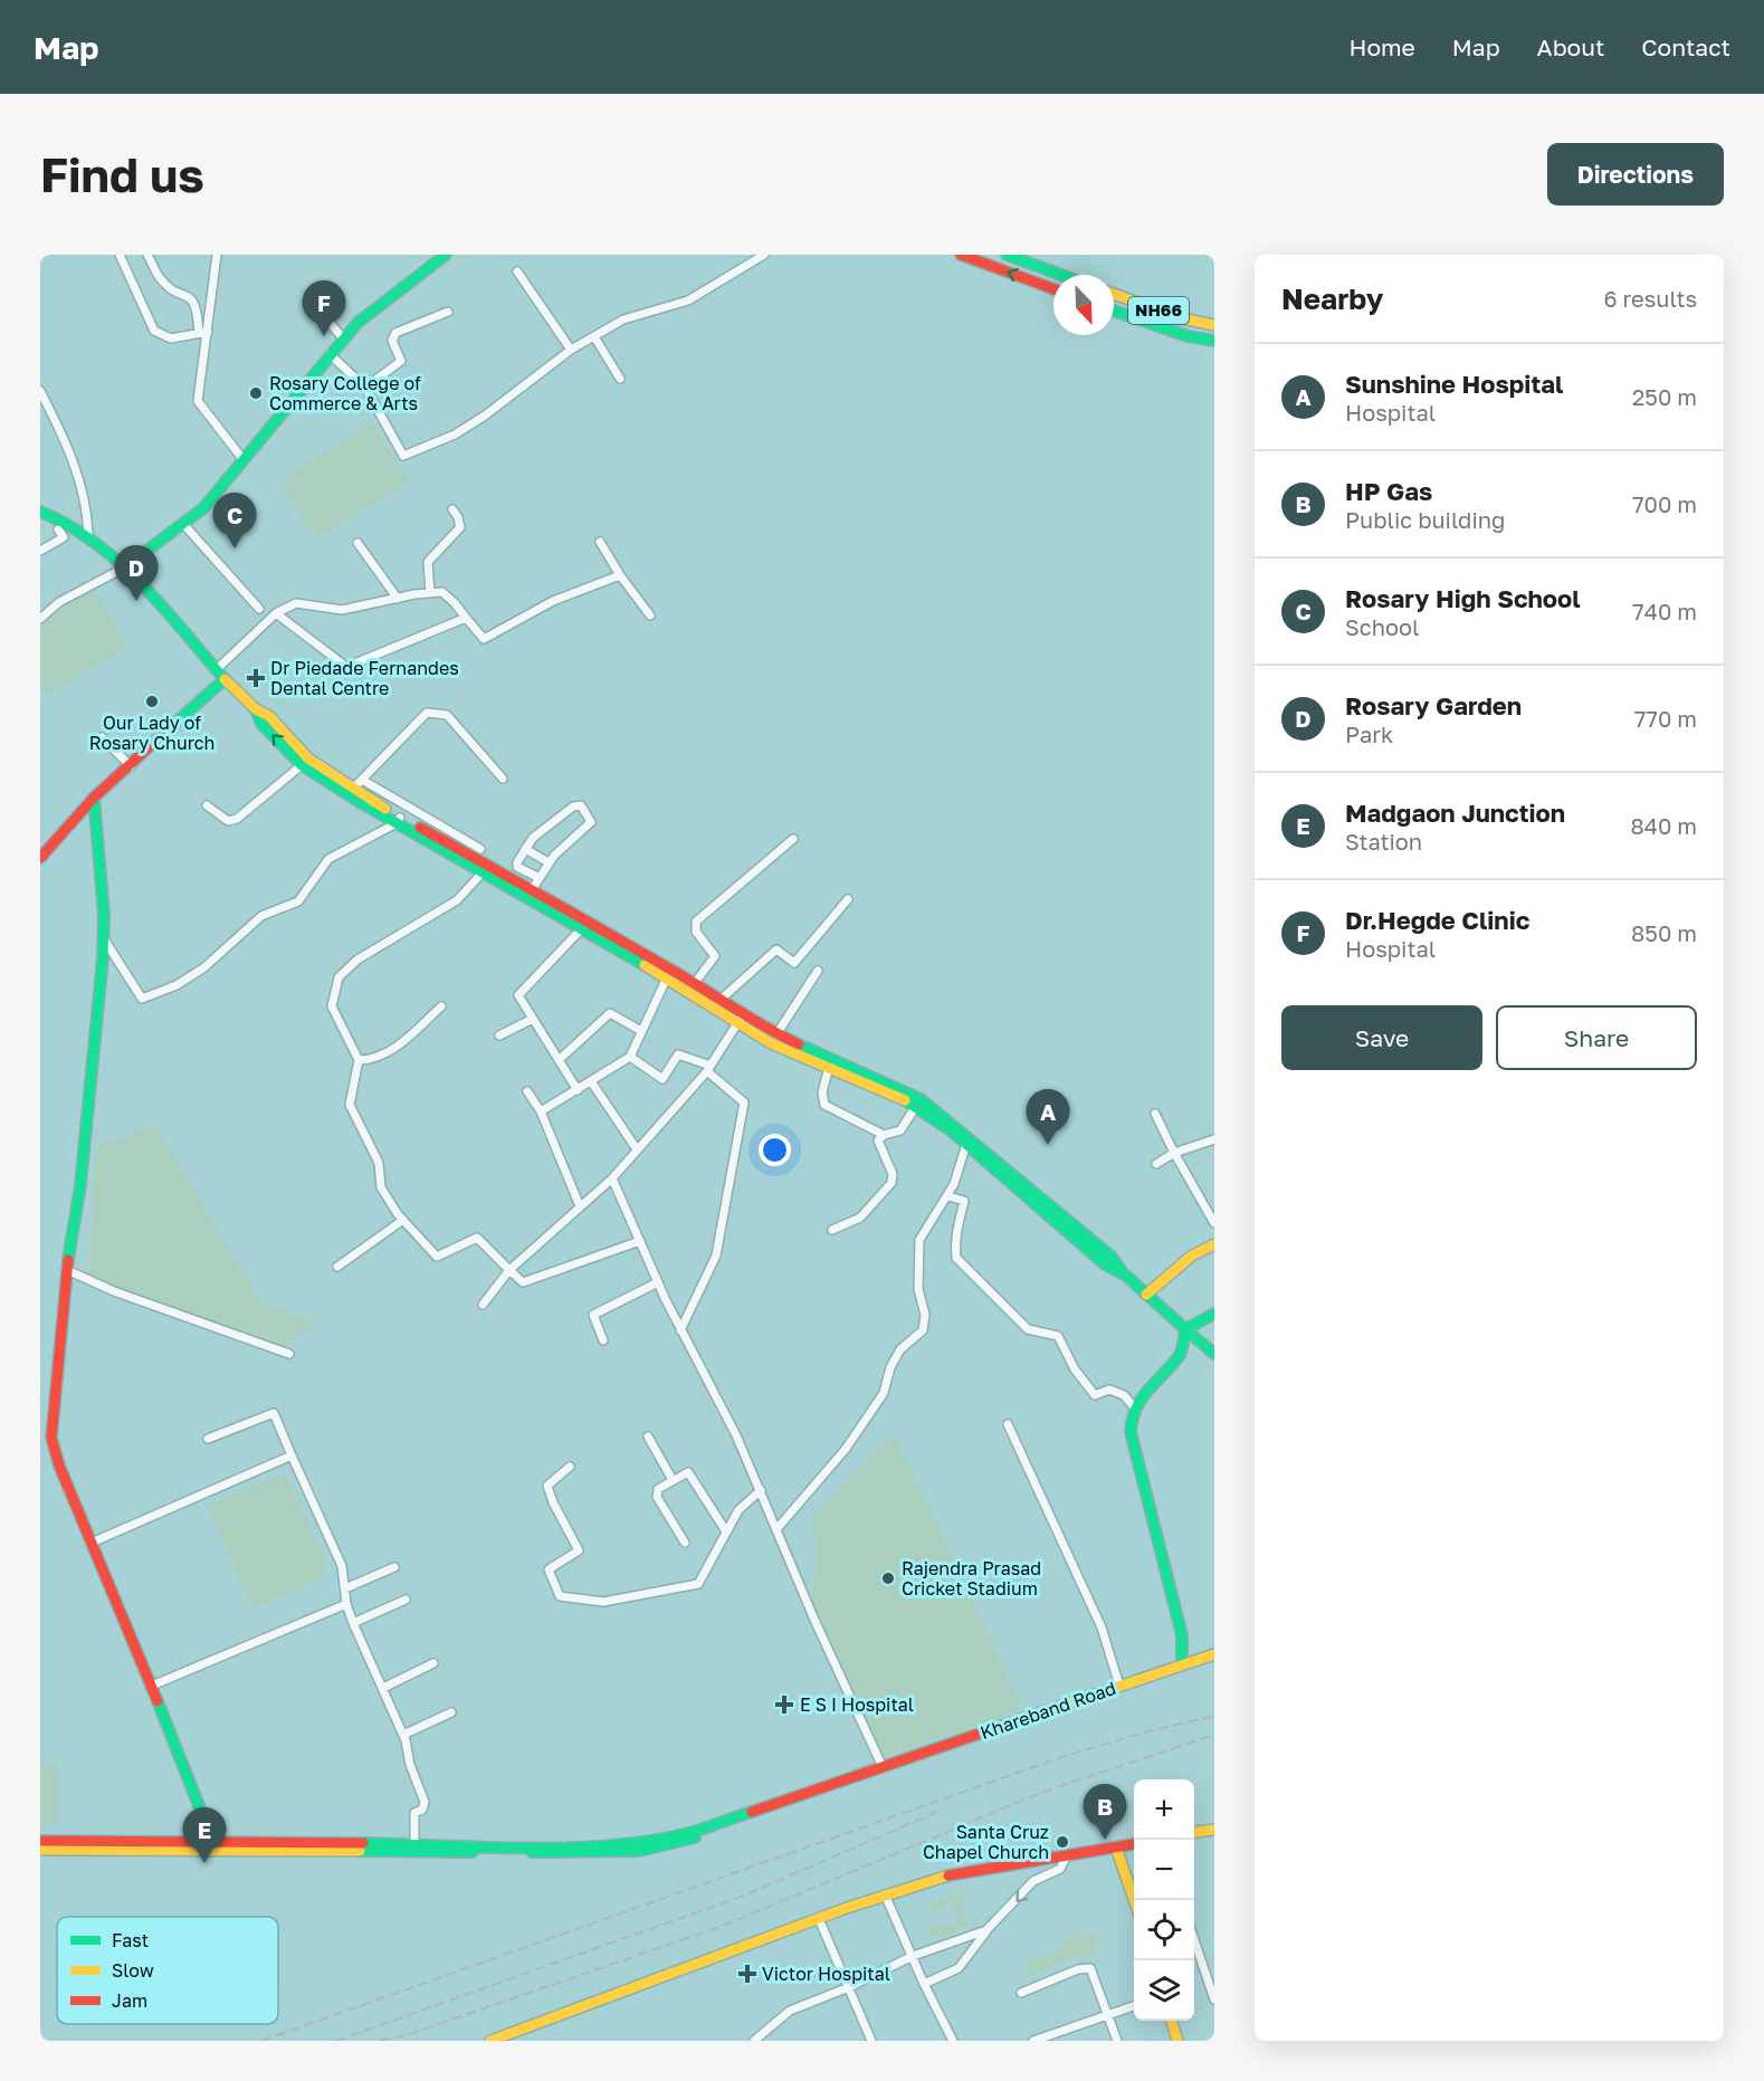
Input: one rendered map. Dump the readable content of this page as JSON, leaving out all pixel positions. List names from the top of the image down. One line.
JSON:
{"streets":{"main road":["NH66","Khareband Road"]},"places":{"other":["Rosary College of Commerce & Arts","Our Lady of Rosary Church","Rajendra Prasad Cricket Stadium","Santa Cruz Chapel Church"],"health":["Dr Piedade Fernandes Dental Centre","E S I Hospital","Victor Hospital"]},"legend":["Fast","Slow","Jam"],"north":"bottom right","page":{"header":"Map","nav":["Home","Map","About","Contact"],"buttons":["Directions",["Save","Share"]],"title":"Find us","heading":["Nearby","6 results"],"pins":["F","C","D","A","B","E"],"list":[{"mark":"A","name":"Sunshine Hospital","note":"Hospital","value":"250 m"},{"mark":"B","name":"HP Gas","note":"Public building","value":"700 m"},{"mark":"C","name":"Rosary High School","note":"School","value":"740 m"},{"mark":"D","name":"Rosary Garden","note":"Park","value":"770 m"},{"mark":"E","name":"Madgaon Junction","note":"Station","value":"840 m"},{"mark":"F","name":"Dr.Hegde Clinic","note":"Hospital","value":"850 m"}],"map_buttons":["+","−"]}}
